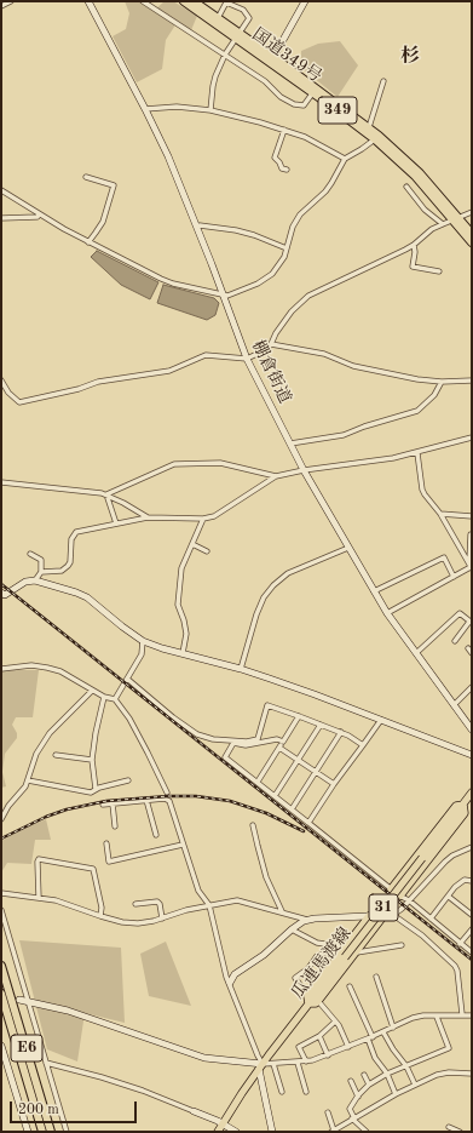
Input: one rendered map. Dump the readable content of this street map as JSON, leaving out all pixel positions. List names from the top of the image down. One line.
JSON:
{"streets":{"highway":["国道349号","349","E6"],"main road":["31","瓜連馬渡線"],"street":["棚倉街道"]},"districts":["杉"],"scale_bar":"200 m"}
